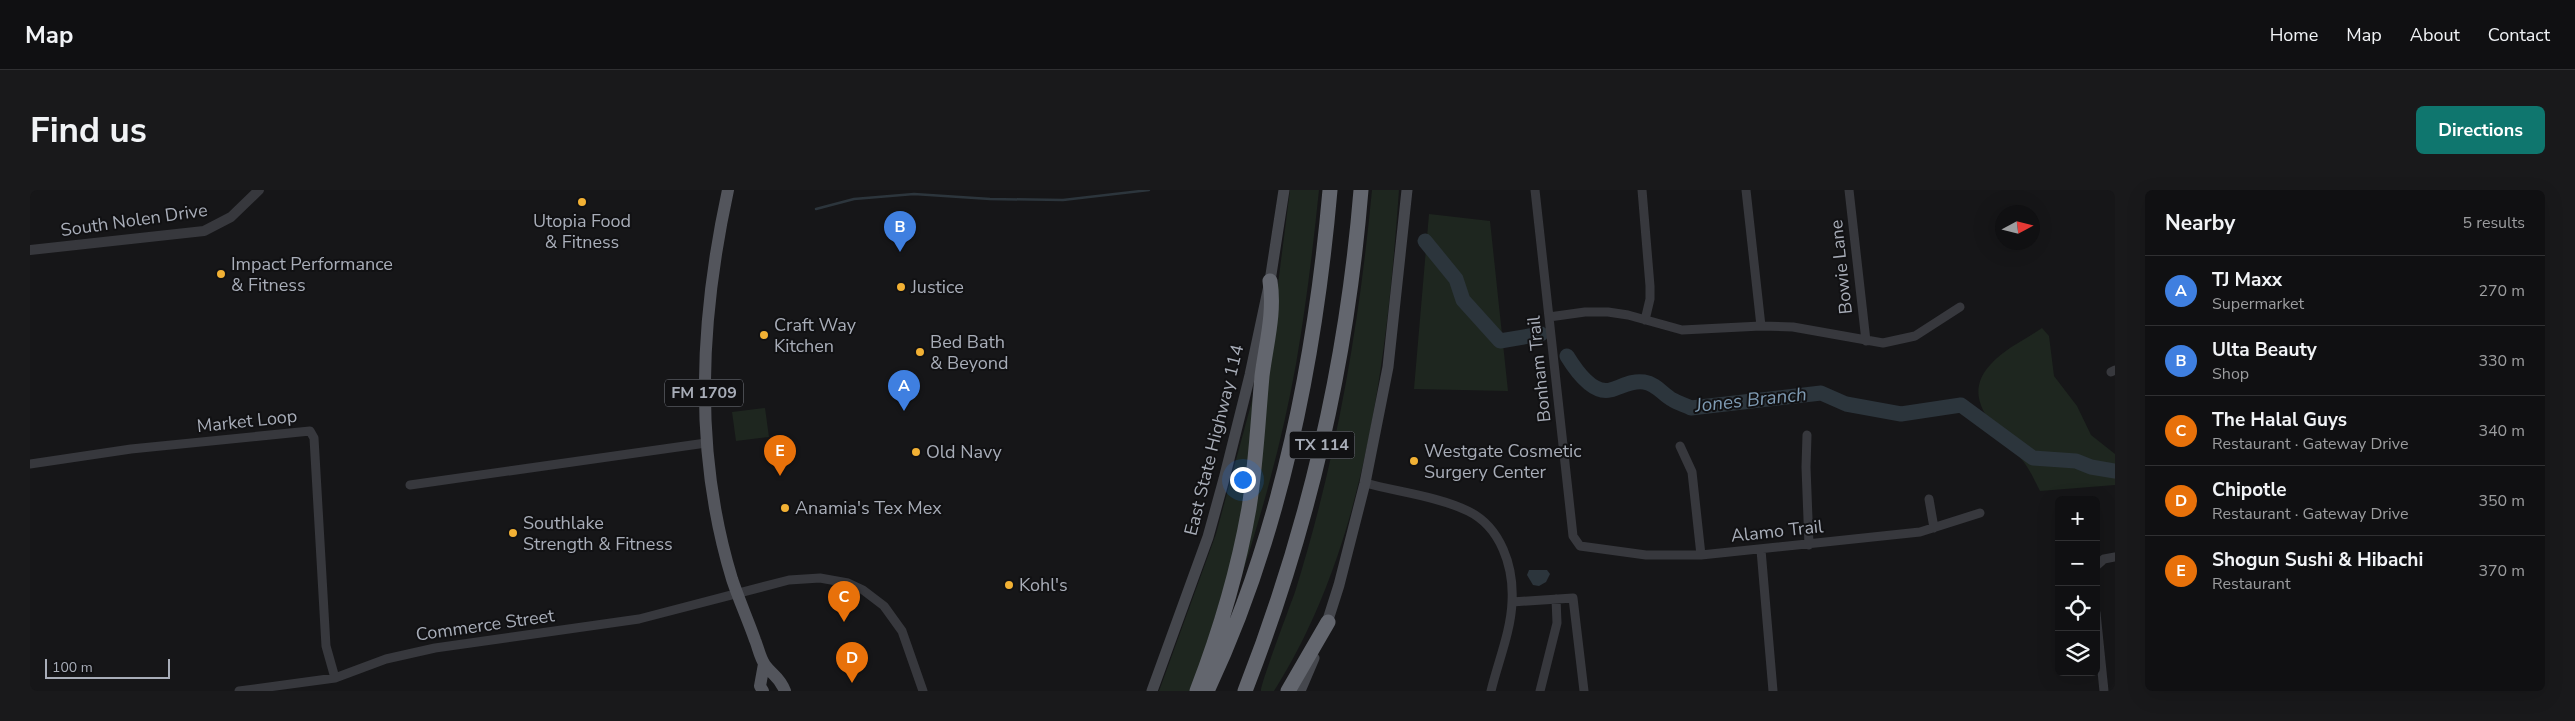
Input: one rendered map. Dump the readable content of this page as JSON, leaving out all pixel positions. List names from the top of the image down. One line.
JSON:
{"streets":{"highway":["TX 114"],"main road":["FM 1709","East State Highway 114"],"street":["South Nolen Drive","Bowie Lane","Bonham Trail","Market Loop","Alamo Trail","Commerce Street"]},"crossings":[["Bonham Trail","Alamo Trail"],["FM 1709","Commerce Street"],["Market Loop","Commerce Street"]],"water":["Jones Branch"],"places":["Utopia Food & Fitness","Impact Performance & Fitness","Justice","Craft Way Kitchen","Bed Bath & Beyond","Old Navy","Westgate Cosmetic Surgery Center","Anamia's Tex Mex","Southlake Strength & Fitness","Kohl's"],"scale_bar":"100 m","north":"right","page":{"header":"Map","nav":["Home","Map","About","Contact"],"buttons":"Directions","title":"Find us","heading":["Nearby","5 results"],"pins":["B","A","E","C","D"],"list":[{"mark":"A","name":"TJ Maxx","note":"Supermarket","value":"270 m"},{"mark":"B","name":"Ulta Beauty","note":"Shop","value":"330 m"},{"mark":"C","name":"The Halal Guys","note":"Restaurant · Gateway Drive","value":"340 m"},{"mark":"D","name":"Chipotle","note":"Restaurant · Gateway Drive","value":"350 m"},{"mark":"E","name":"Shogun Sushi & Hibachi","note":"Restaurant","value":"370 m"}],"map_buttons":["+","−"],"scale":"100 m"}}
